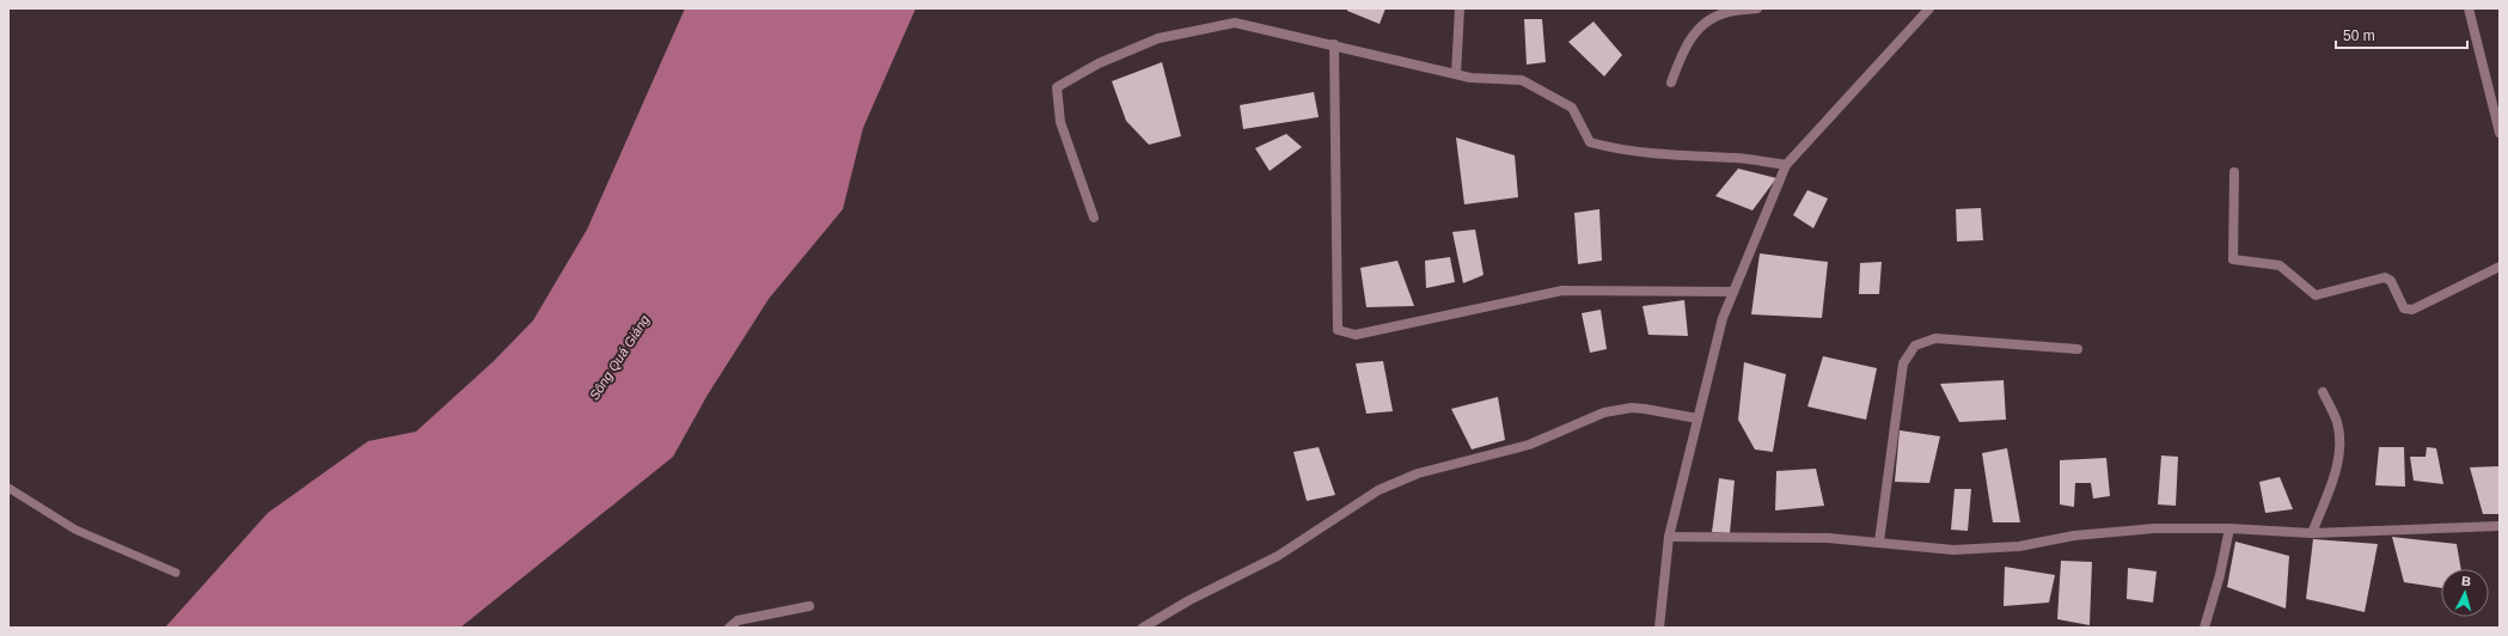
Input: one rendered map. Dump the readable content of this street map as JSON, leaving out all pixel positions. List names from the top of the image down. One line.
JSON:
{"water":["Sông Quá Giáng"],"scale_bar":"50 m","north":"top"}
